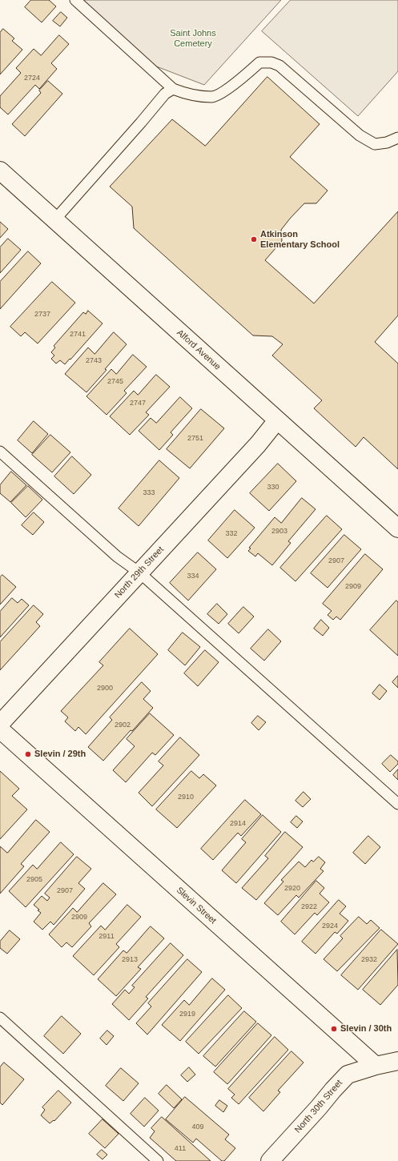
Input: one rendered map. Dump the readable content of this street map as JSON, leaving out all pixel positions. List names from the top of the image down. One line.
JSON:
{"streets":{"street":["Alford Avenue","North 29th Street","Slevin Street","North 30th Street"]},"crossings":[["Alford Avenue","North 29th Street"],["Slevin Street","North 30th Street"]],"parks":["Saint Johns Cemetery"],"places":["Atkinson Elementary School","Slevin / 29th","Slevin / 30th"],"house_numbers":["2724","2737","2741","2743","2745","2747","2751","330","333","2903","332","2907","334","2909","2900","2902","2910","2914","2905","2920","2907","2922","2909","2924","2911","2913","2932","2919","409","411"]}
